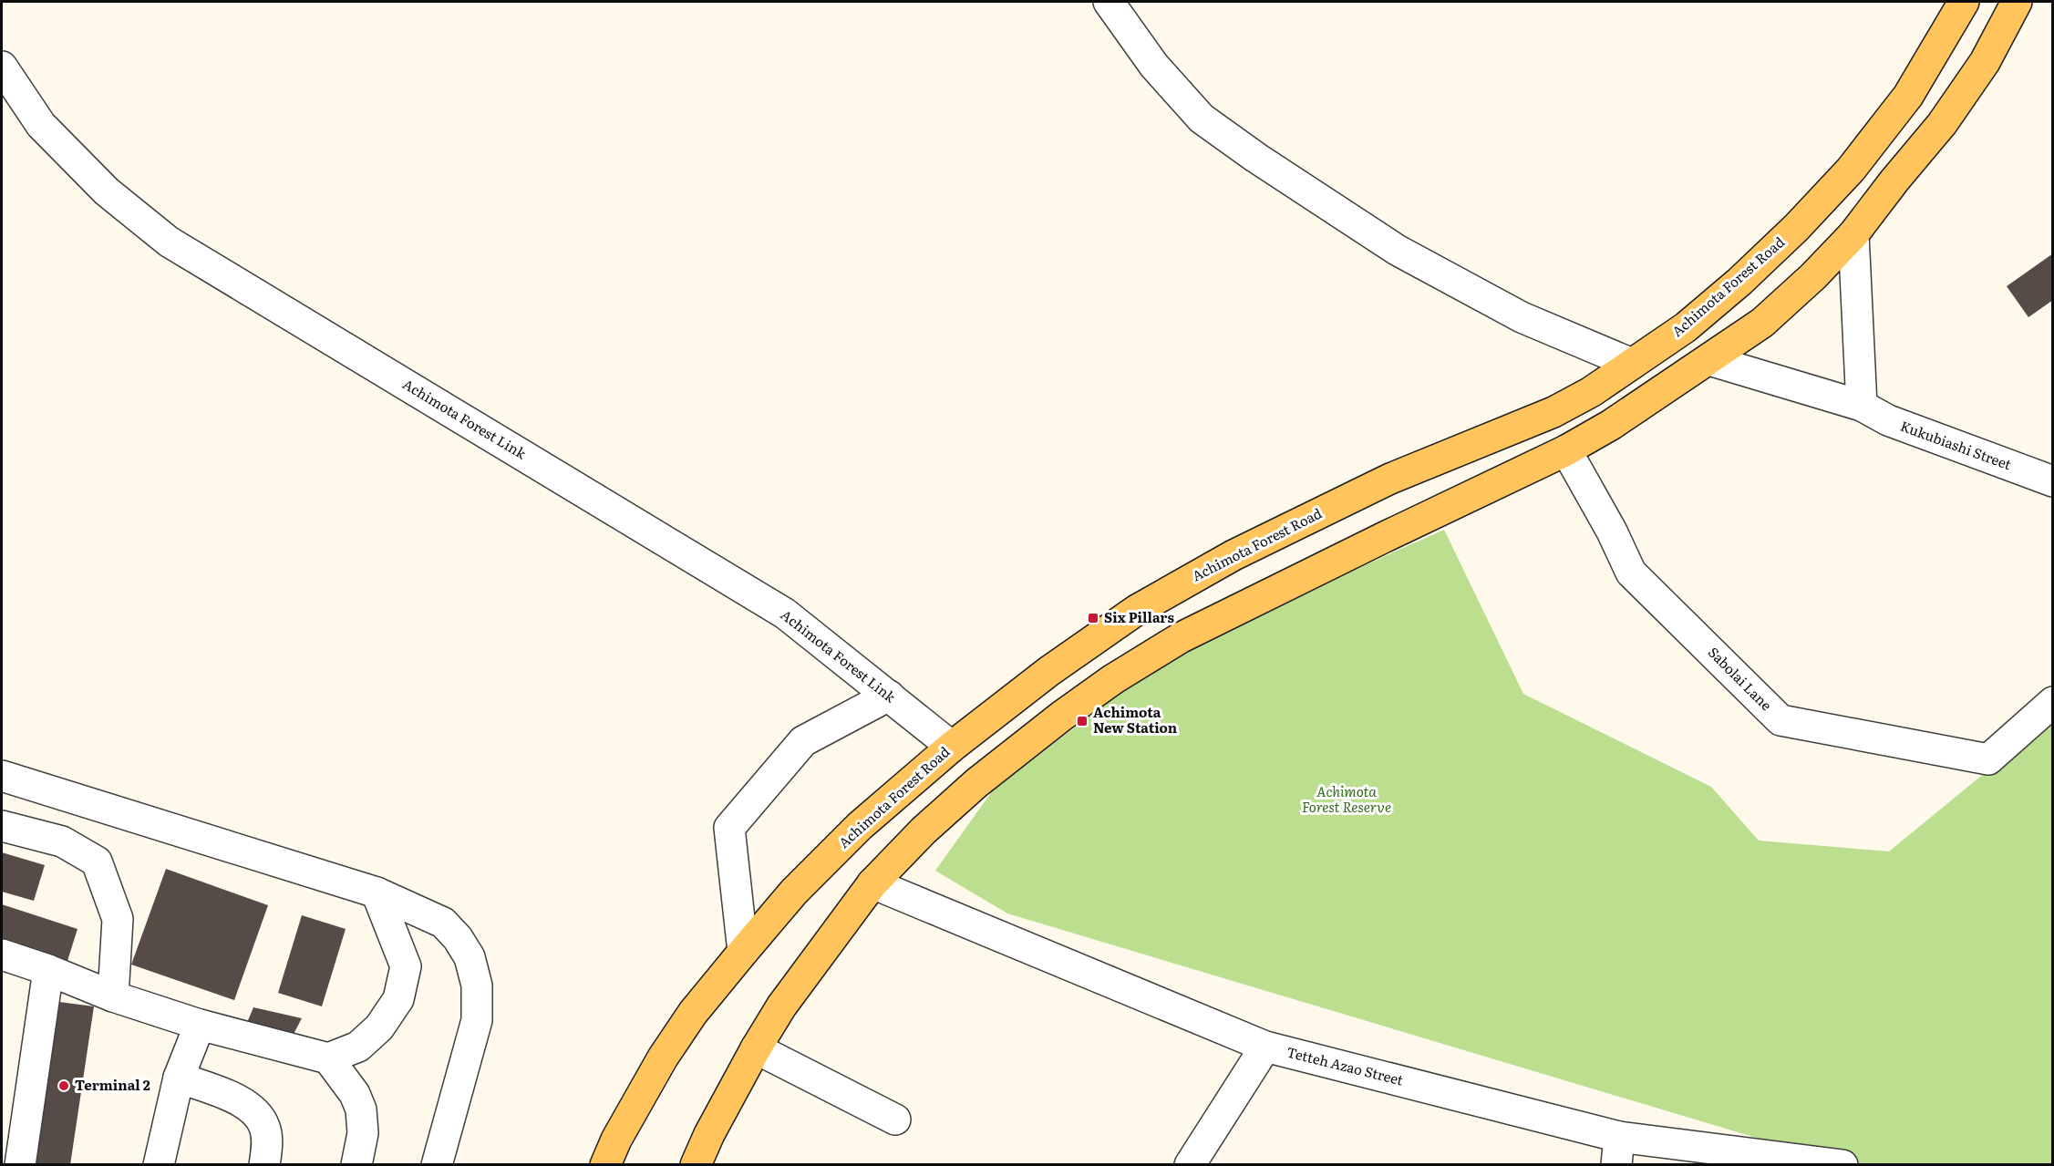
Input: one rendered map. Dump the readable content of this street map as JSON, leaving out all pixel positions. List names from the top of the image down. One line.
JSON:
{"streets":{"main road":["Achimota Forest Road"],"street":["Achimota Forest Link","Kukubiashi Street","Sabolai Lane","Tetteh Azao Street"]},"crossings":[["Achimota Forest Road","Achimota Forest Link"]],"parks":["Achimota Forest Reserve"],"places":{"transit":["Six Pillars","Achimota New Station"],"other":["Terminal 2"]}}
